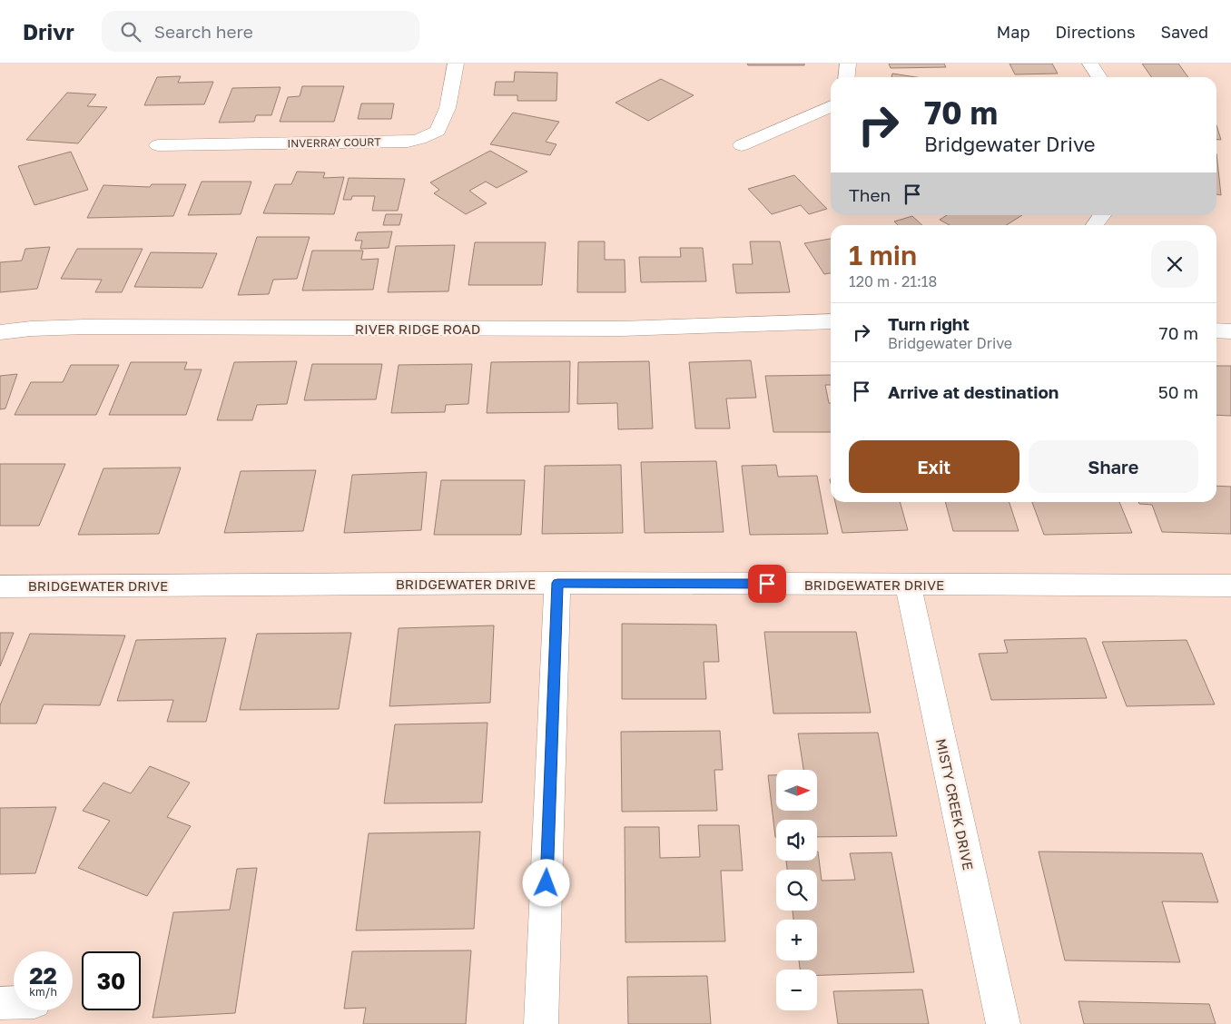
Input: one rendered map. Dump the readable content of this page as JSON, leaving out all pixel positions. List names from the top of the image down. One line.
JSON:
{"streets":{"street":["INVERRAY COURT","RIVER RIDGE ROAD","BRIDGEWATER DRIVE","MISTY CREEK DRIVE"]},"crossings":[["BRIDGEWATER DRIVE","MISTY CREEK DRIVE"]],"north":"right","page":{"header":"Drivr","search":"Search here","nav":["Map","Directions","Saved"],"turn":["70 m","Bridgewater Drive"],"then":"Then","heading":["1 min","120 m · 21:18"],"list":[{"name":"Turn right","note":"Bridgewater Drive","value":"70 m"},{"name":"Arrive at destination","value":"50 m"}],"buttons":["Exit","Share"],"map_buttons":["+","−"],"speed":"22 km/h","limit":"30"}}
